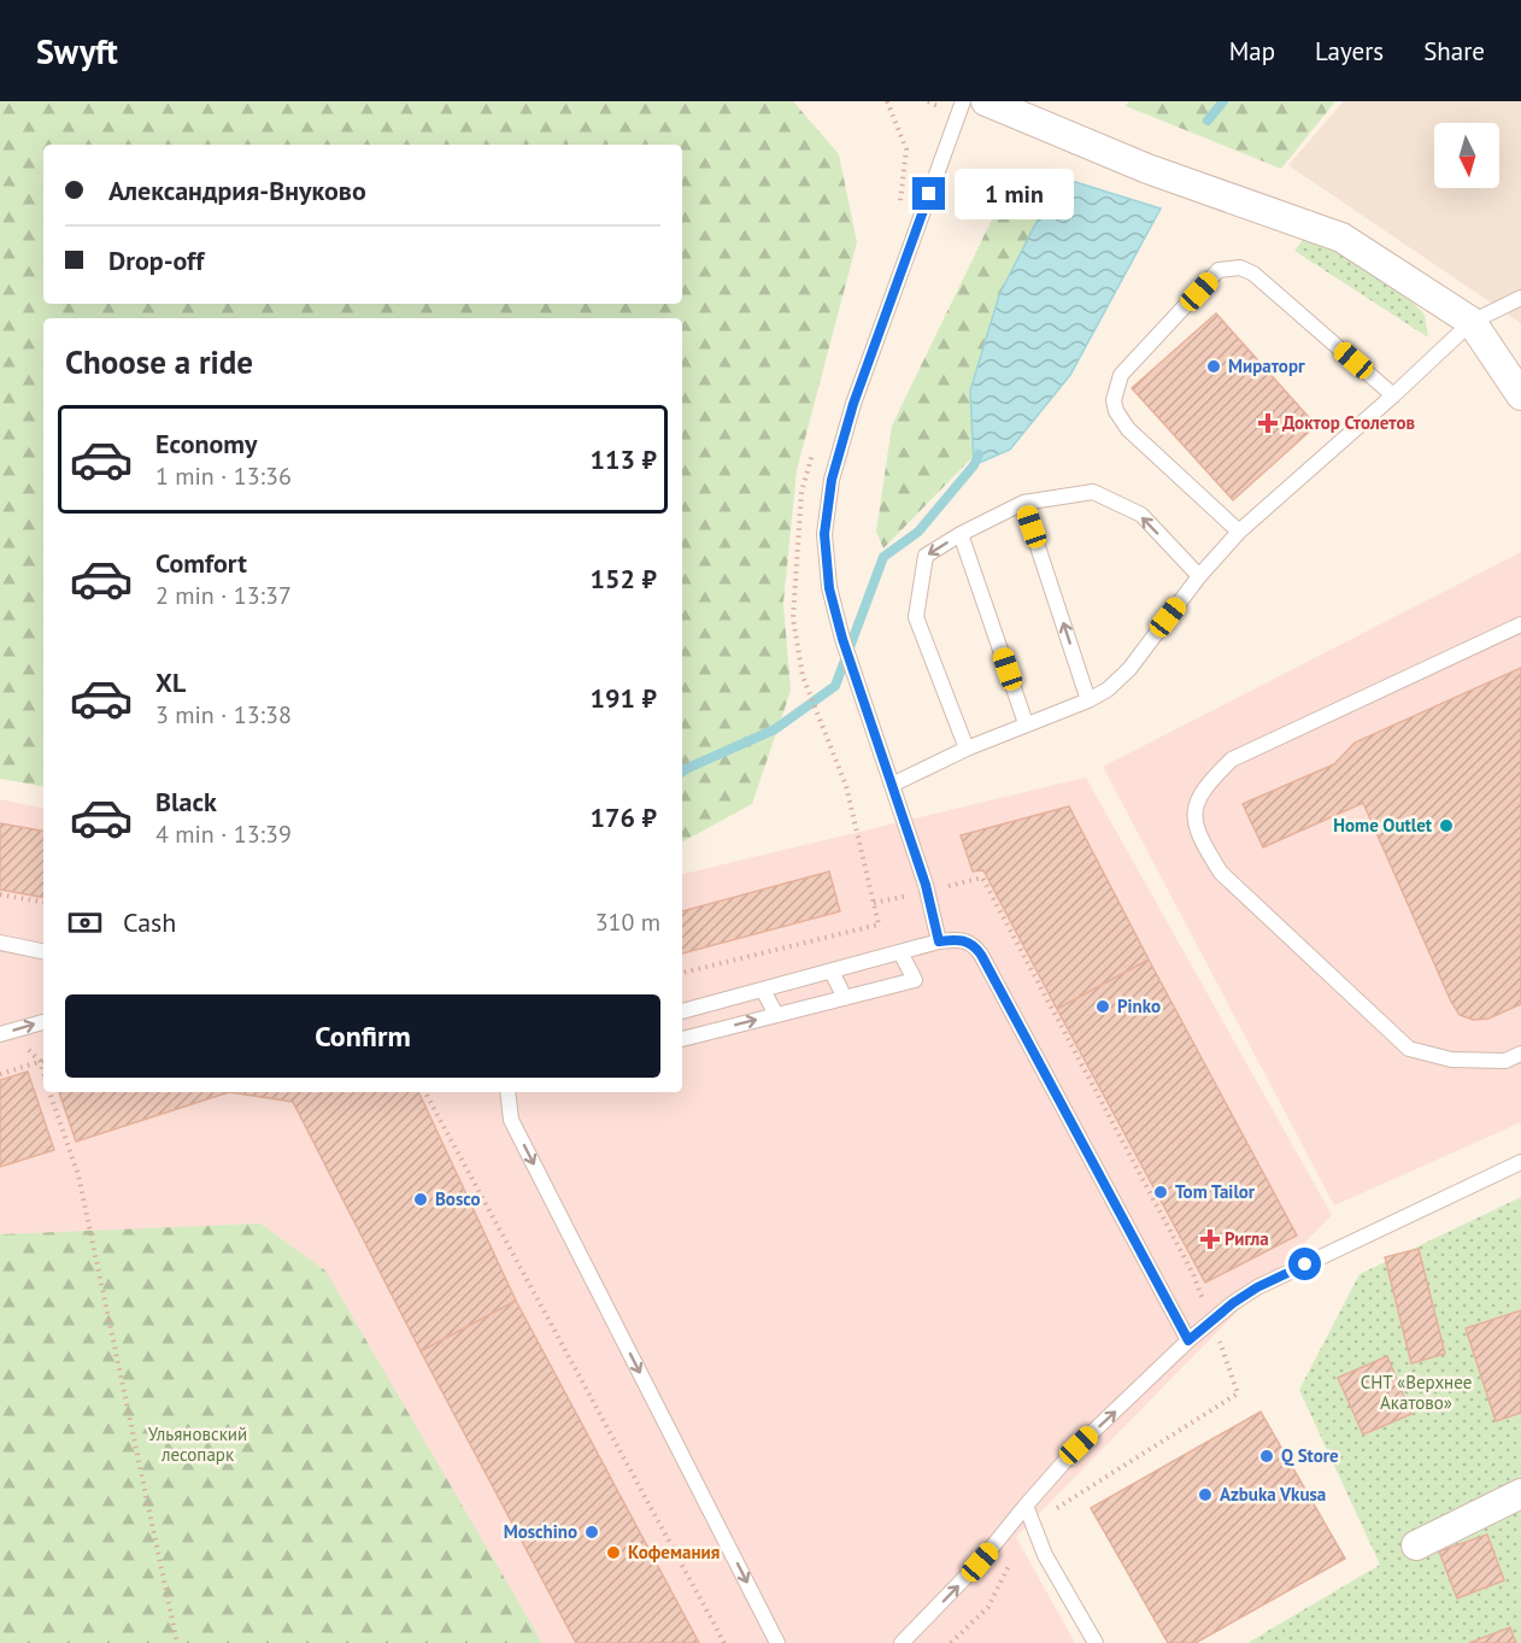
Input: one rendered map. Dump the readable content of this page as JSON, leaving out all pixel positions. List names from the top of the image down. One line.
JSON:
{"parks":["СНТ «Верхнее Акатово»","Ульяновский лесопарк"],"places":{"other":["Мираторг","Home Outlet","Pinko","Tom Tailor","Bosco","Q Store","Azbuka Vkusa","Moschino","Кофемания"],"health":["Доктор Столетов","Ригла"]},"north":"bottom","page":{"header":"Swyft","nav":["Map","Layers","Share"],"banner":["Александрия-Внуково","Drop-off"],"bubble":"1 min","heading":"Choose a ride","list":[{"name":"Economy","note":"1 min · 13:36","value":"113 ₽"},{"name":"Comfort","note":"2 min · 13:37","value":"152 ₽"},{"name":"XL","note":"3 min · 13:38","value":"191 ₽"},{"name":"Black","note":"4 min · 13:39","value":"176 ₽"}],"pay":["Cash","310 m"],"buttons":"Confirm"}}
